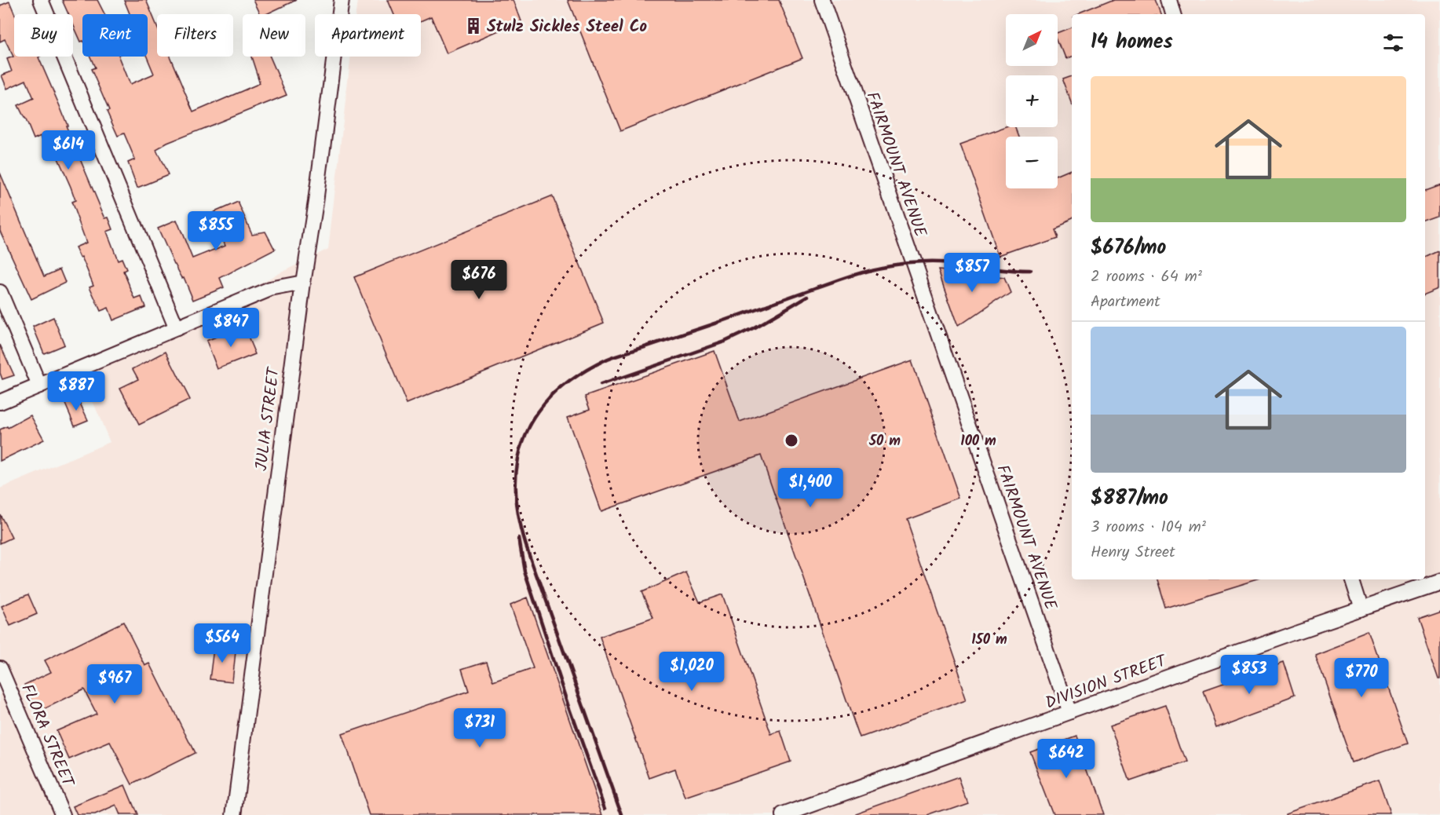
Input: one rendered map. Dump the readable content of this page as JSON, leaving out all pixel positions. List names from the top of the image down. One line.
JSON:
{"streets":{"street":["FAIRMOUNT AVENUE","JULIA STREET","DIVISION STREET","FLORA STREET"]},"crossings":[["FAIRMOUNT AVENUE","DIVISION STREET"]],"places":{"building":["Stulz Sickles Steel Co"]},"north":"top right","page":{"map_buttons":["+","−"],"chip":["Buy","Rent","Filters","New","Apartment"],"heading":"14 homes","list":[{"name":"$676/mo","note":"2 rooms · 64 m² · Apartment"},{"name":"$887/mo","note":"3 rooms · 104 m² · Henry Street"}],"price":["$614","$855","$857","$676","$847","$887","$1,400","$564","$1,020","$853","$770","$967","$731","$642"]},"rings":["50 m","100 m","150 m"]}
